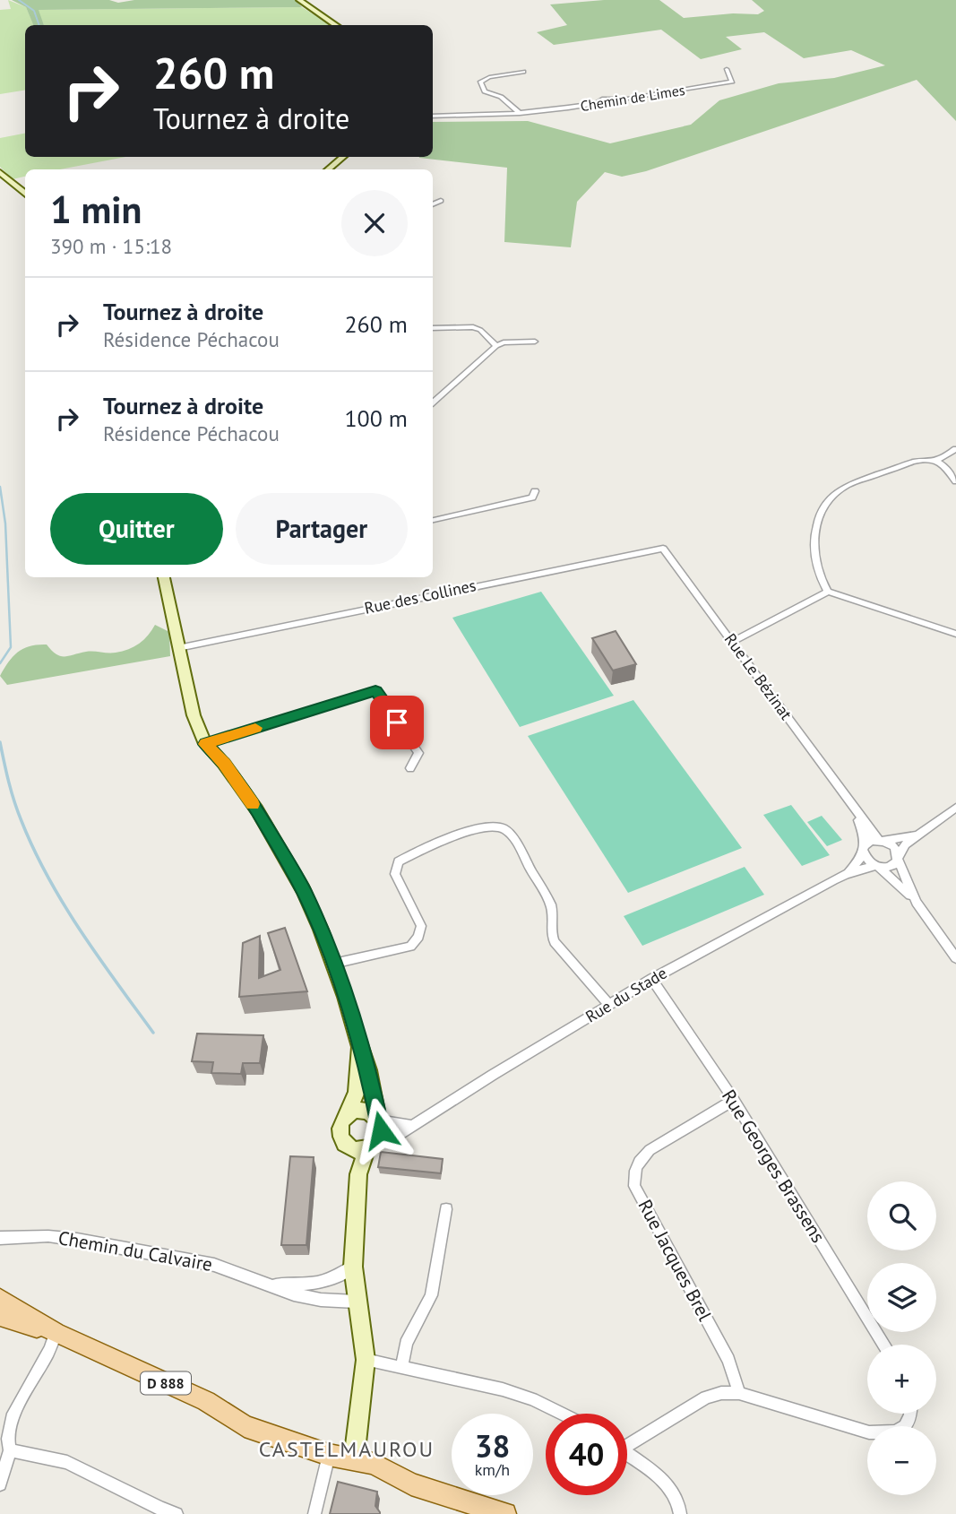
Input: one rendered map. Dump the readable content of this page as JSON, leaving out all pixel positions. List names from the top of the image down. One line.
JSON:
{"streets":{"main road":["D 888"],"street":["Chemin de Limes","Rue des Collines","Rue Le Bézinat","Rue du Stade","Rue Georges Brassens","Chemin du Calvaire","Rue Jacques Brel"]},"crossings":[["Rue des Collines","Rue Le Bézinat"],["Rue Le Bézinat","Rue du Stade"],["Rue du Stade","Rue Georges Brassens"],["Rue Georges Brassens","Rue Jacques Brel"]],"districts":["CASTELMAUROU"],"page":{"turn":["260 m","Tournez à droite"],"heading":["1 min","390 m · 15:18"],"list":[{"name":"Tournez à droite","note":"Résidence Péchacou","value":"260 m"},{"name":"Tournez à droite","note":"Résidence Péchacou","value":"100 m"}],"buttons":["Quitter","Partager"],"map_buttons":["+","−"],"speed":"38 km/h","limit":"40"}}
